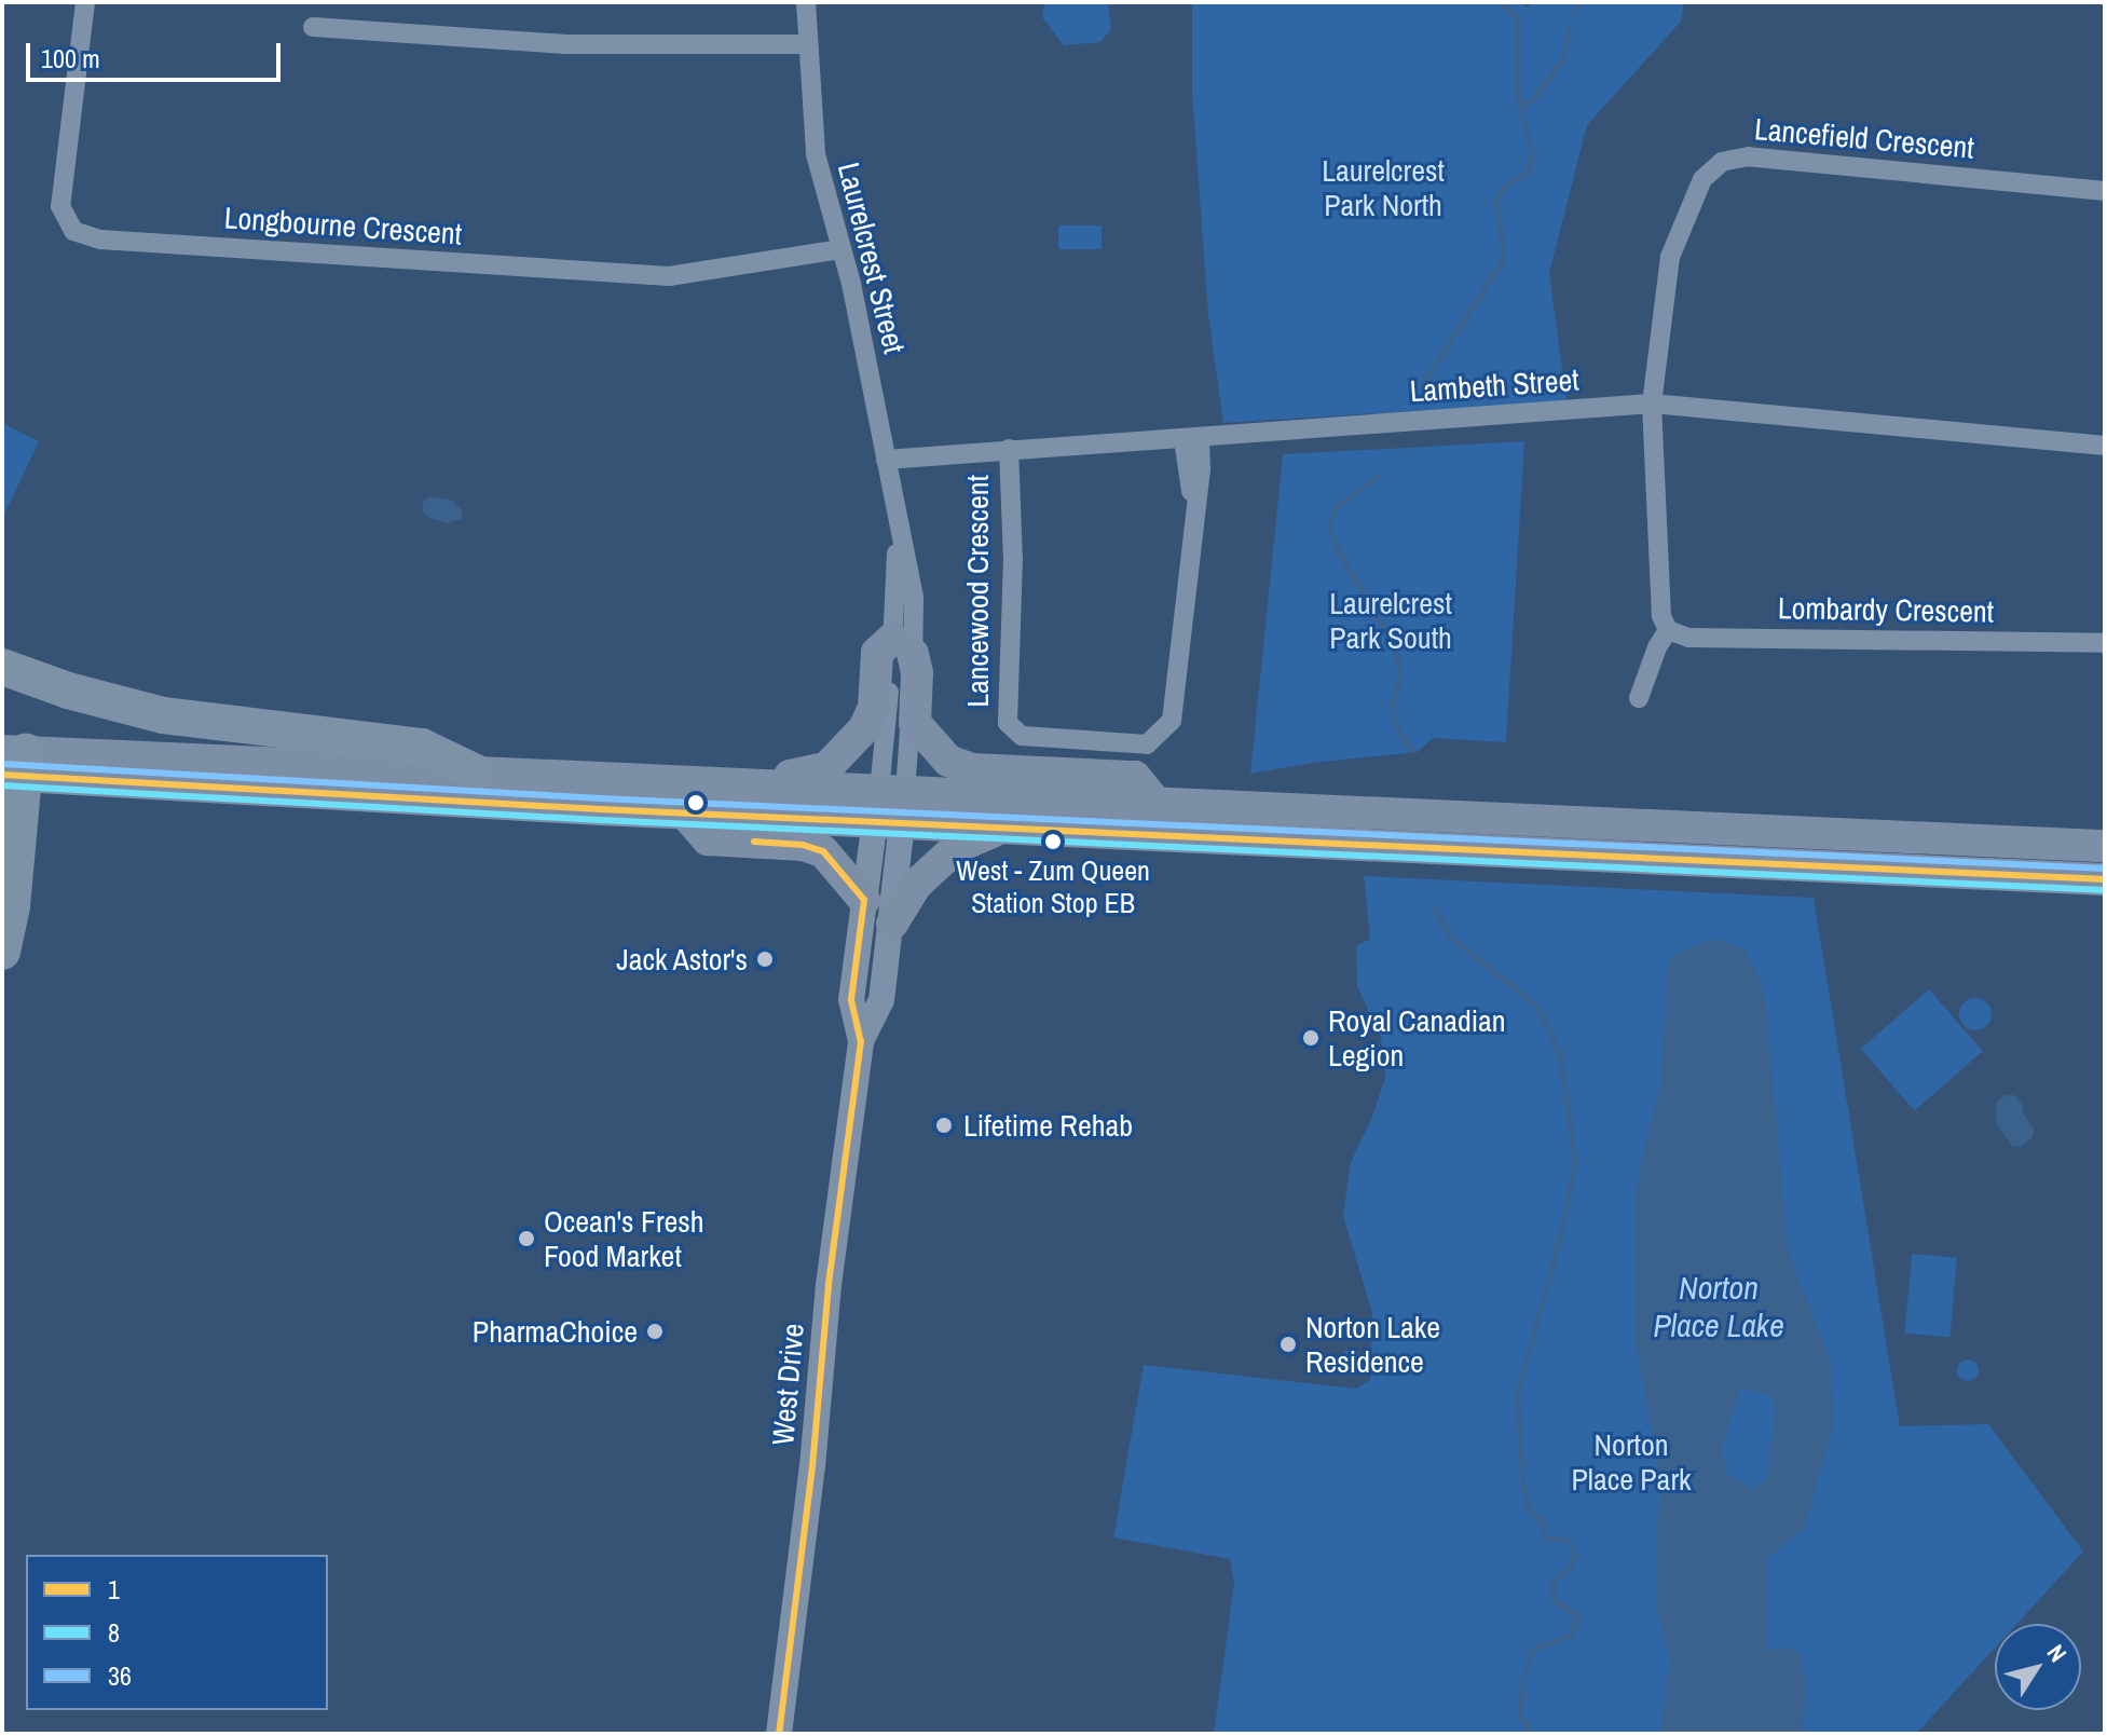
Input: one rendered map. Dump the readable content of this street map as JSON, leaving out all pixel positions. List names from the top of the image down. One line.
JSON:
{"streets":{"street":["Lancefield Crescent","Longbourne Crescent","Laurelcrest Street","Lambeth Street","Lancewood Crescent","Lombardy Crescent","West Drive"]},"crossings":[["Lancefield Crescent","Lambeth Street"],["Longbourne Crescent","Laurelcrest Street"],["Laurelcrest Street","Lambeth Street"],["Laurelcrest Street","West Drive"],["Lambeth Street","Lancewood Crescent"]],"water":["Norton Place Lake"],"parks":["Laurelcrest Park North","Laurelcrest Park South","Norton Place Park"],"places":["West - Zum Queen Station Stop EB","Jack Astor's","Royal Canadian Legion","Lifetime Rehab","Ocean's Fresh Food Market","PharmaChoice","Norton Lake Residence"],"lines":["transit line 36","transit line 1","transit line 8"],"legend":["1","8","36"],"scale_bar":"100 m","north":"top right"}
